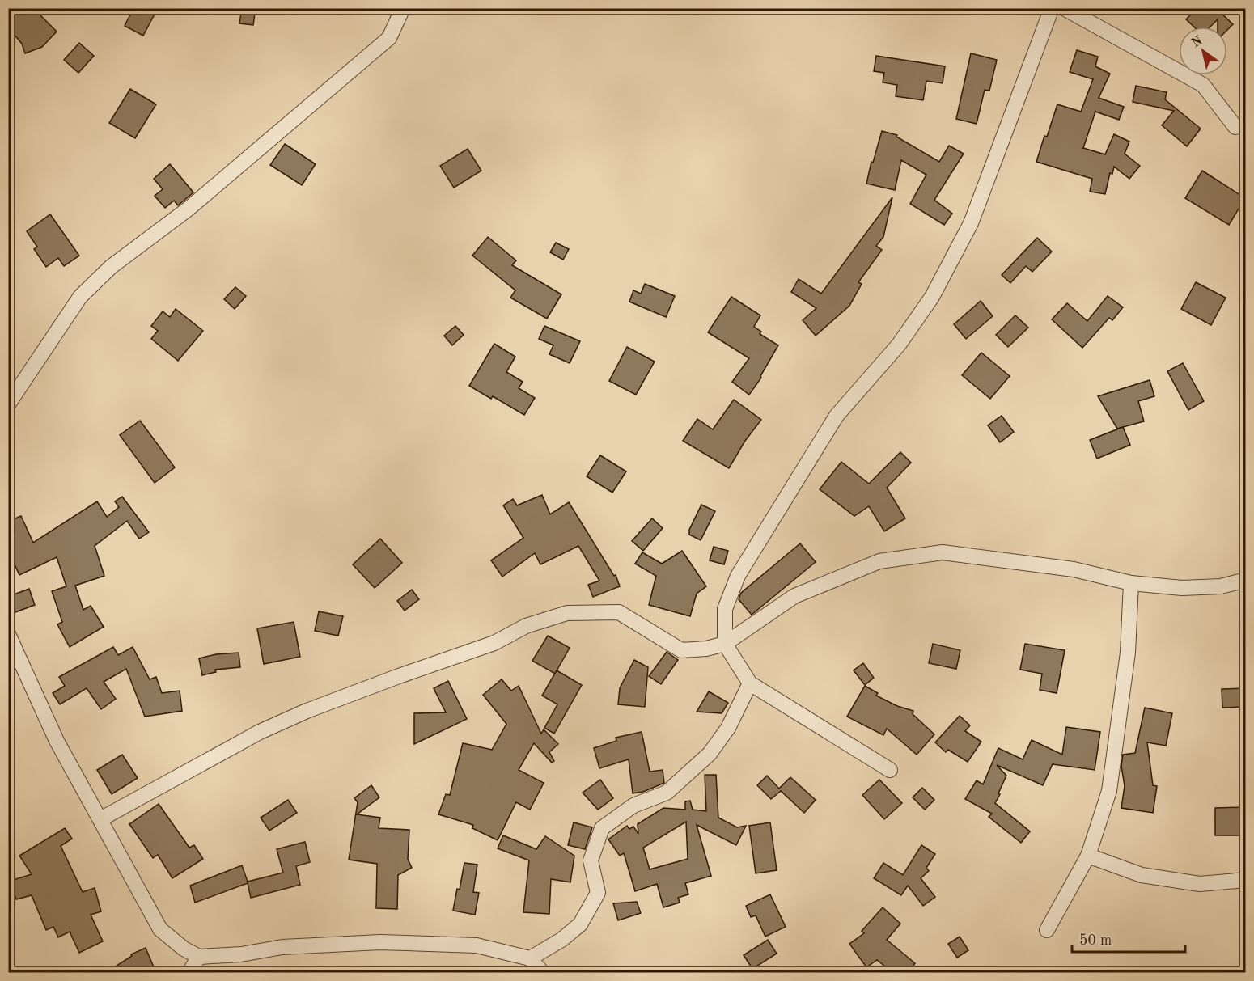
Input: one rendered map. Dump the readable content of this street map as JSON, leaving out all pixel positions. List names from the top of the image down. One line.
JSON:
{"scale_bar":"50 m","north":"top left"}
